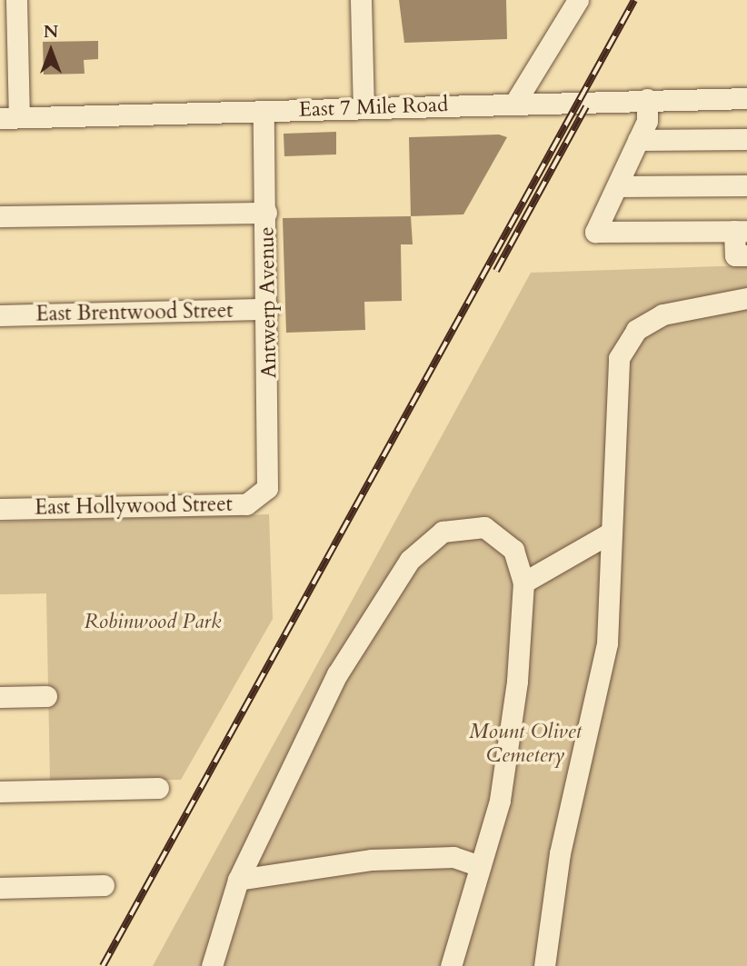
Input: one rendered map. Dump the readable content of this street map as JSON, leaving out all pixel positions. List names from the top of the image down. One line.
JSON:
{"streets":{"street":["East 7 Mile Road","Antwerp Avenue","East Brentwood Street","East Hollywood Street"]},"crossings":[["East 7 Mile Road","Antwerp Avenue"],["Antwerp Avenue","East Brentwood Street"],["Antwerp Avenue","East Hollywood Street"]],"parks":["Robinwood Park","Mount Olivet Cemetery"],"north":"top"}
